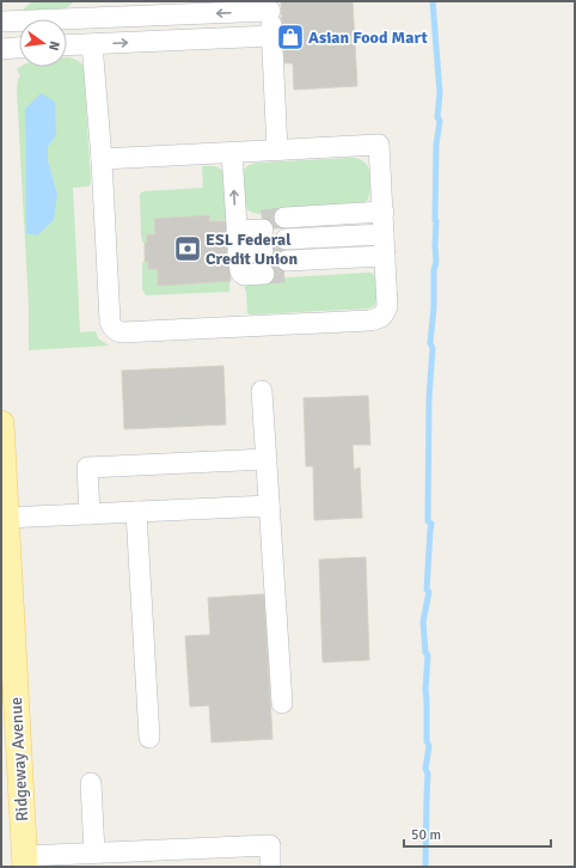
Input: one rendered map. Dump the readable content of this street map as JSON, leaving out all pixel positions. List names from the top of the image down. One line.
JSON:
{"streets":{"main road":["Ridgeway Avenue"]},"places":{"shop":["Asian Food Mart"],"bank":["ESL Federal Credit Union"]},"scale_bar":"50 m","north":"right"}
